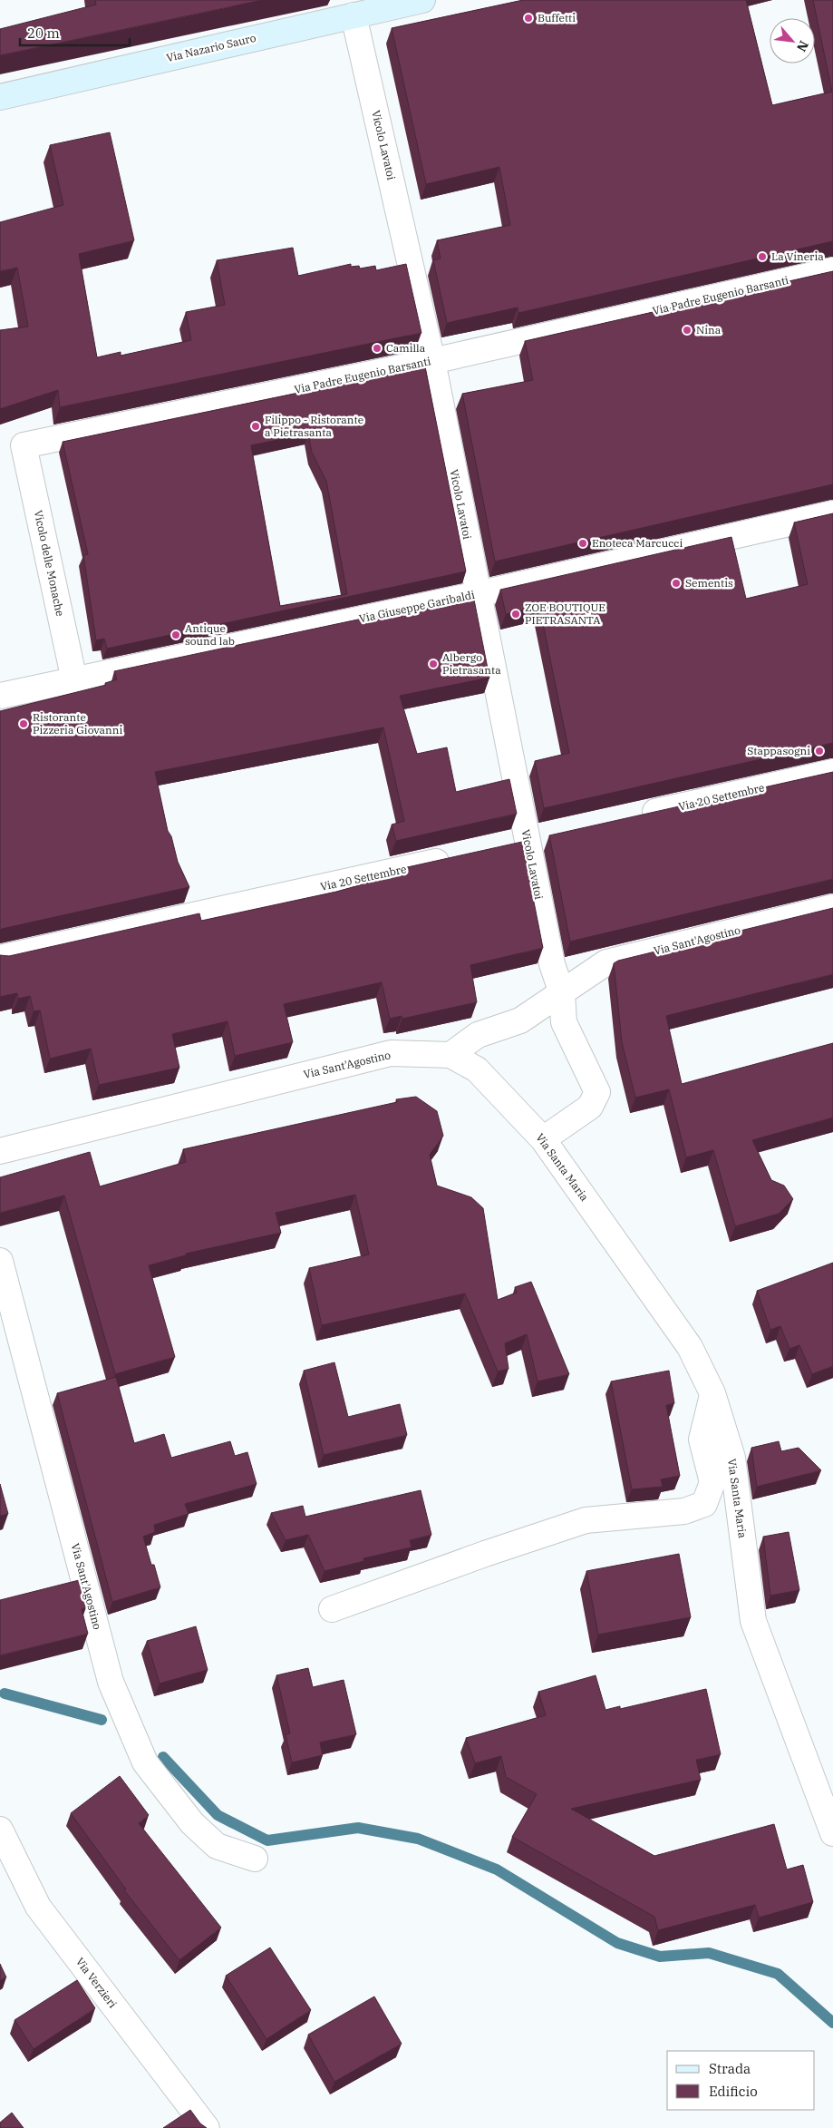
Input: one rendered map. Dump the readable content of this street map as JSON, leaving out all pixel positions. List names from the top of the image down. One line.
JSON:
{"streets":{"main road":["Via Nazario Sauro"],"street":["Vicolo Lavatoi","Via Padre Eugenio Barsanti","Vicolo delle Monache","Via Giuseppe Garibaldi","Via 20 Settembre","Via Sant'Agostino","Via Santa Maria","Via Verzieri"]},"crossings":[["Via Nazario Sauro","Vicolo Lavatoi"],["Vicolo Lavatoi","Via Padre Eugenio Barsanti"],["Vicolo Lavatoi","Via Giuseppe Garibaldi"],["Vicolo Lavatoi","Via Sant'Agostino"],["Vicolo Lavatoi","Via Santa Maria"],["Via Padre Eugenio Barsanti","Vicolo delle Monache"],["Vicolo delle Monache","Via Giuseppe Garibaldi"],["Via Sant'Agostino","Via Santa Maria"]],"places":["Buffetti","La Vineria","Nina","Camilla","Filippo - Ristorante a Pietrasanta","Enoteca Marcucci","Sementis","ZOE BOUTIQUE PIETRASANTA","Antique sound lab","Albergo Pietrasanta","Ristorante Pizzeria Giovanni","Stappasogni"],"legend":["Strada","Edificio"],"scale_bar":"20 m","north":"bottom right"}
